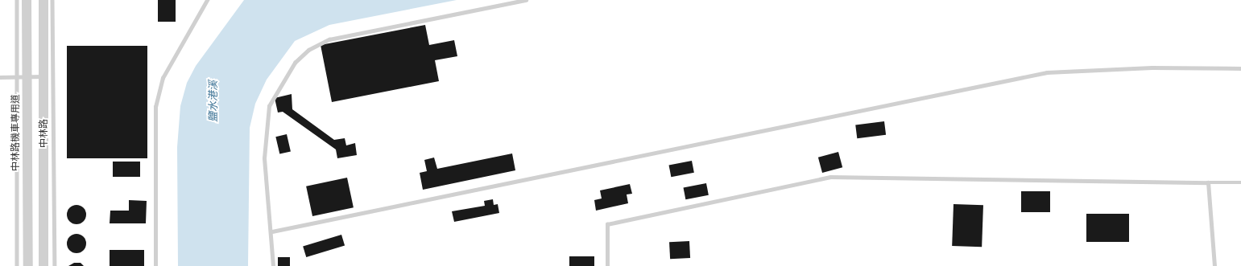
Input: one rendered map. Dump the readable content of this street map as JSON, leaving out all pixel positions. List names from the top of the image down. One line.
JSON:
{"streets":{"street":["中林路"],"lane":["中林路機車專用道"]},"water":["鹽水港溪"]}
